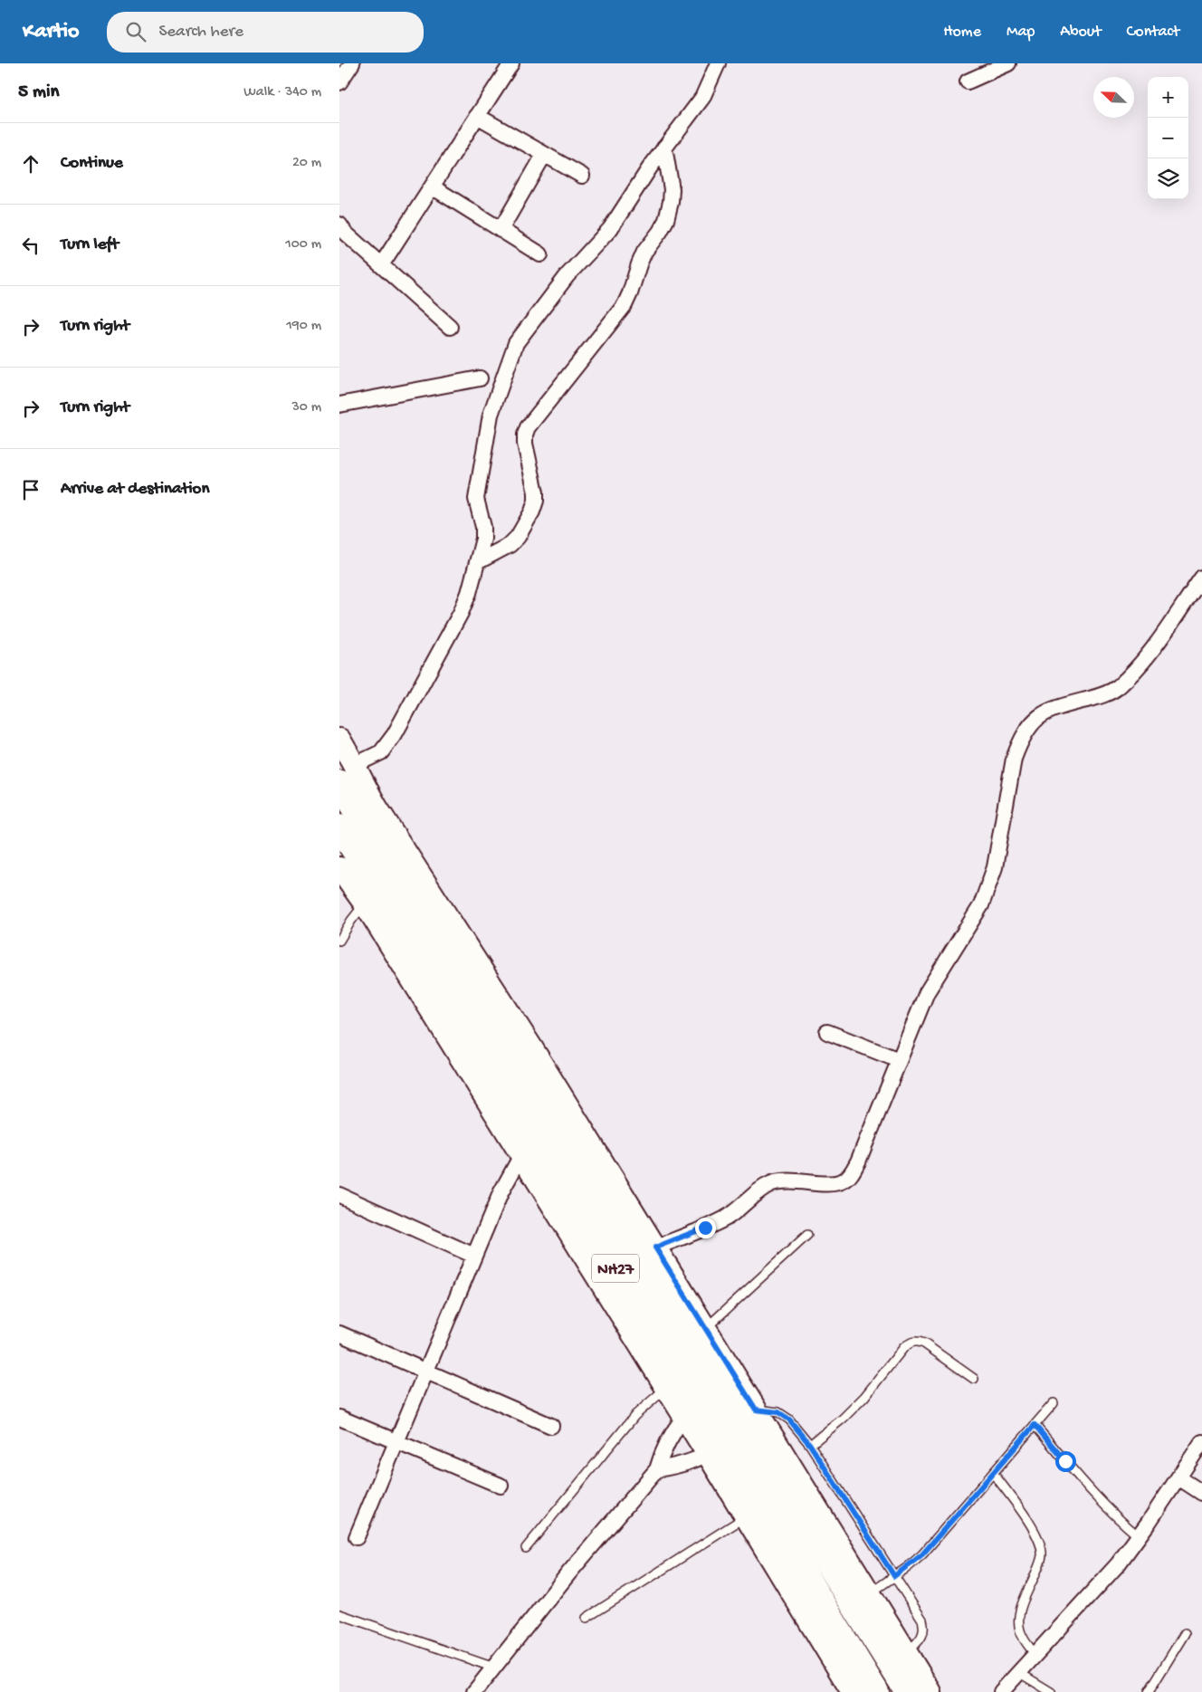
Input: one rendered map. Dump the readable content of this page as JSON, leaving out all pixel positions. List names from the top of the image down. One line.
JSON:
{"streets":{"highway":["NH27"]},"north":"top left","page":{"header":"Kartio","search":"Search here","nav":["Home","Map","About","Contact"],"heading":["5 min","Walk · 340 m"],"map_buttons":["+","−"],"list":[["Continue","20 m"],["Turn left","100 m"],["Turn right","190 m"],["Turn right","30 m"],"Arrive at destination"]}}
